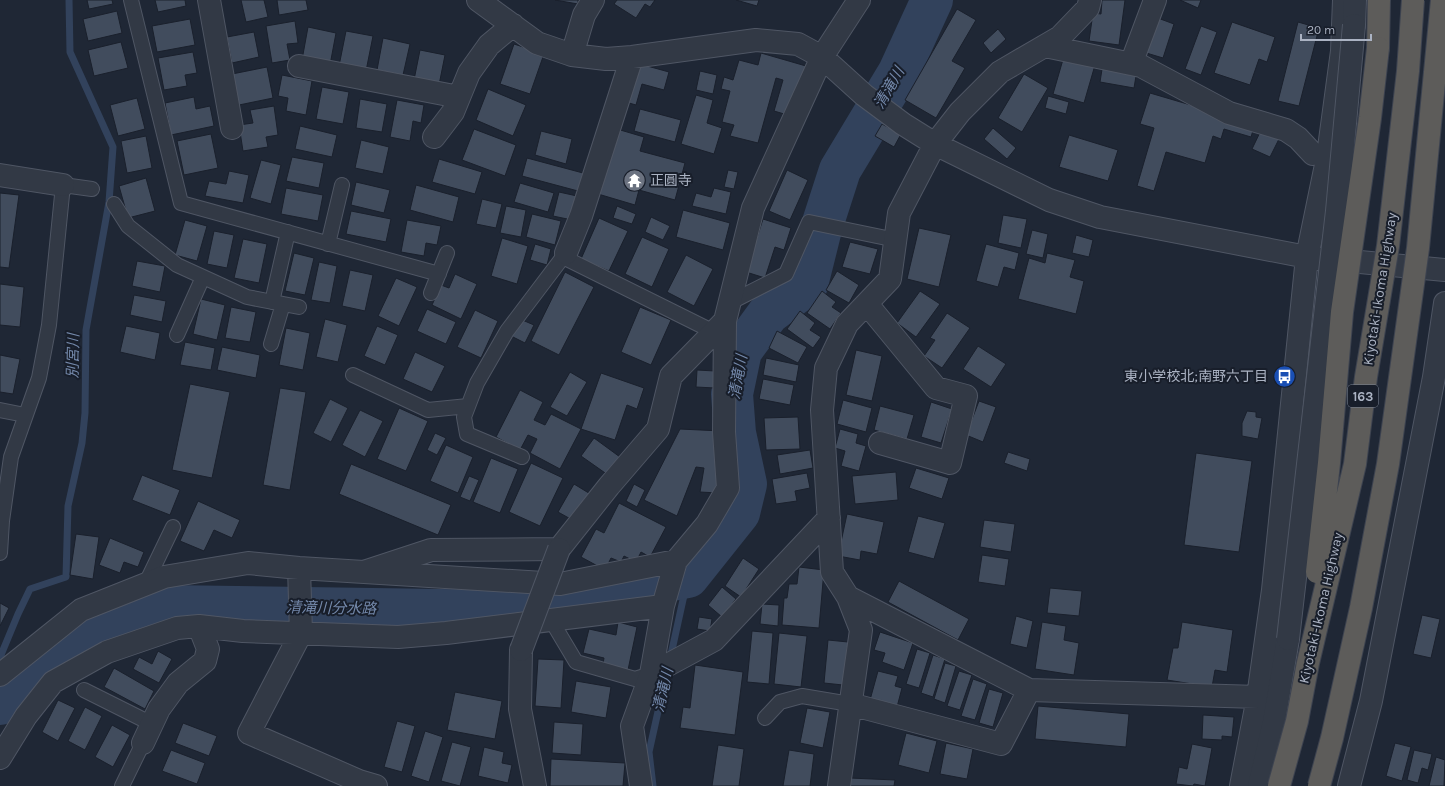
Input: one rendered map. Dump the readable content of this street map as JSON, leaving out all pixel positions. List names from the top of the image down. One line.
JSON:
{"streets":{"highway":["Kiyotaki-Ikoma Highway","163"]},"crossings":[["Kiyotaki-Ikoma Highway","163"]],"water":["清滝川","別宮川","清滝川分水路"],"places":{"temple":["正圓寺"],"bus stop":["東小学校北;南野六丁目"]},"scale_bar":"20 m"}
